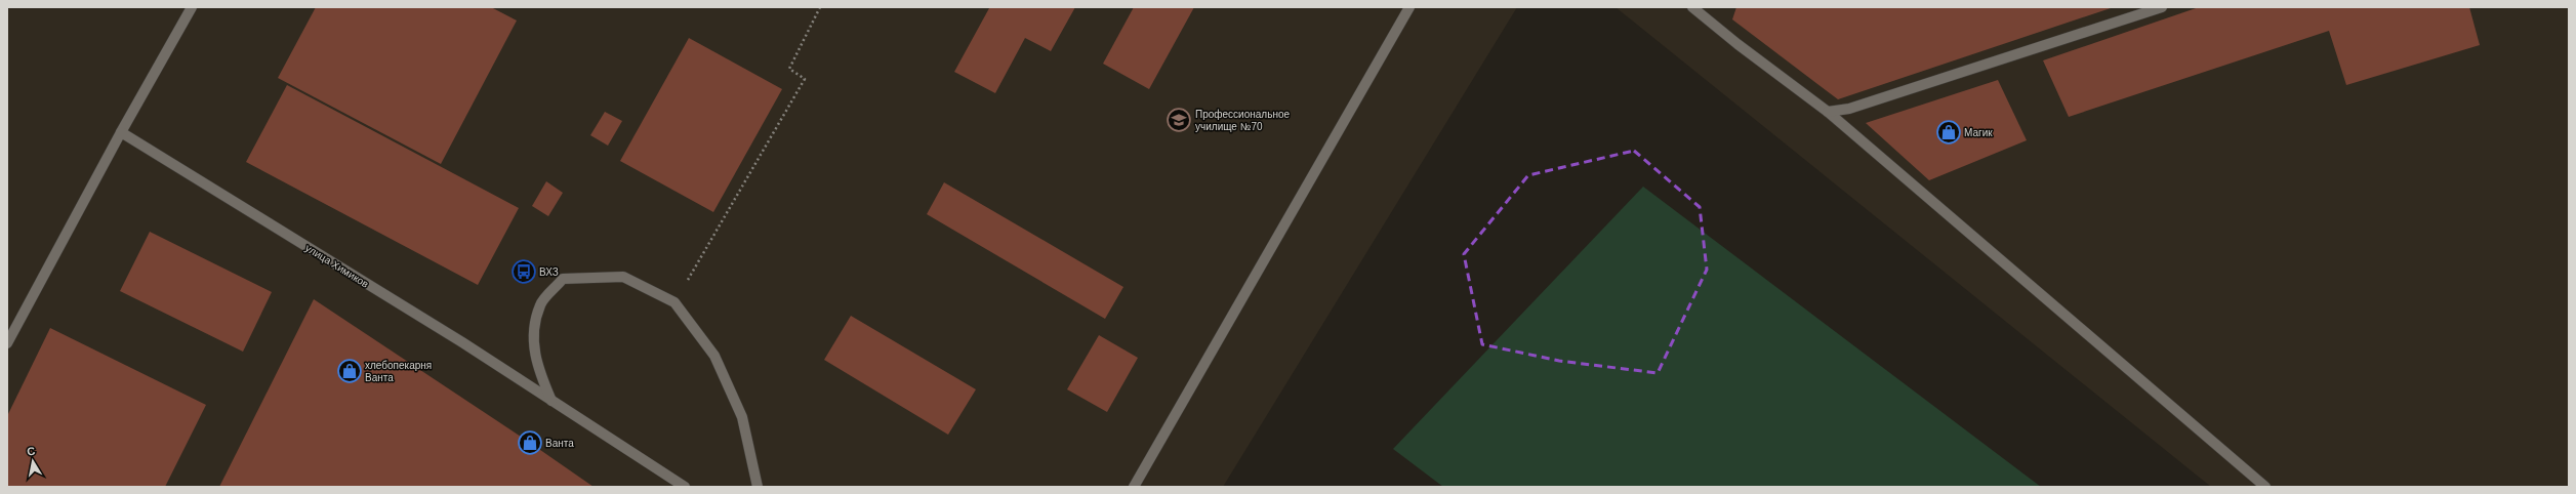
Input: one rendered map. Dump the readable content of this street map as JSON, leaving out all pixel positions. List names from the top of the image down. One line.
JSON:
{"streets":{"street":["улица Химиков"]},"places":{"school or university":["Профессиональное училище №70"],"shop":["Магик","хлебопекарня Ванта","Ванта"],"bus stop":["ВХЗ"]},"north":"top"}
